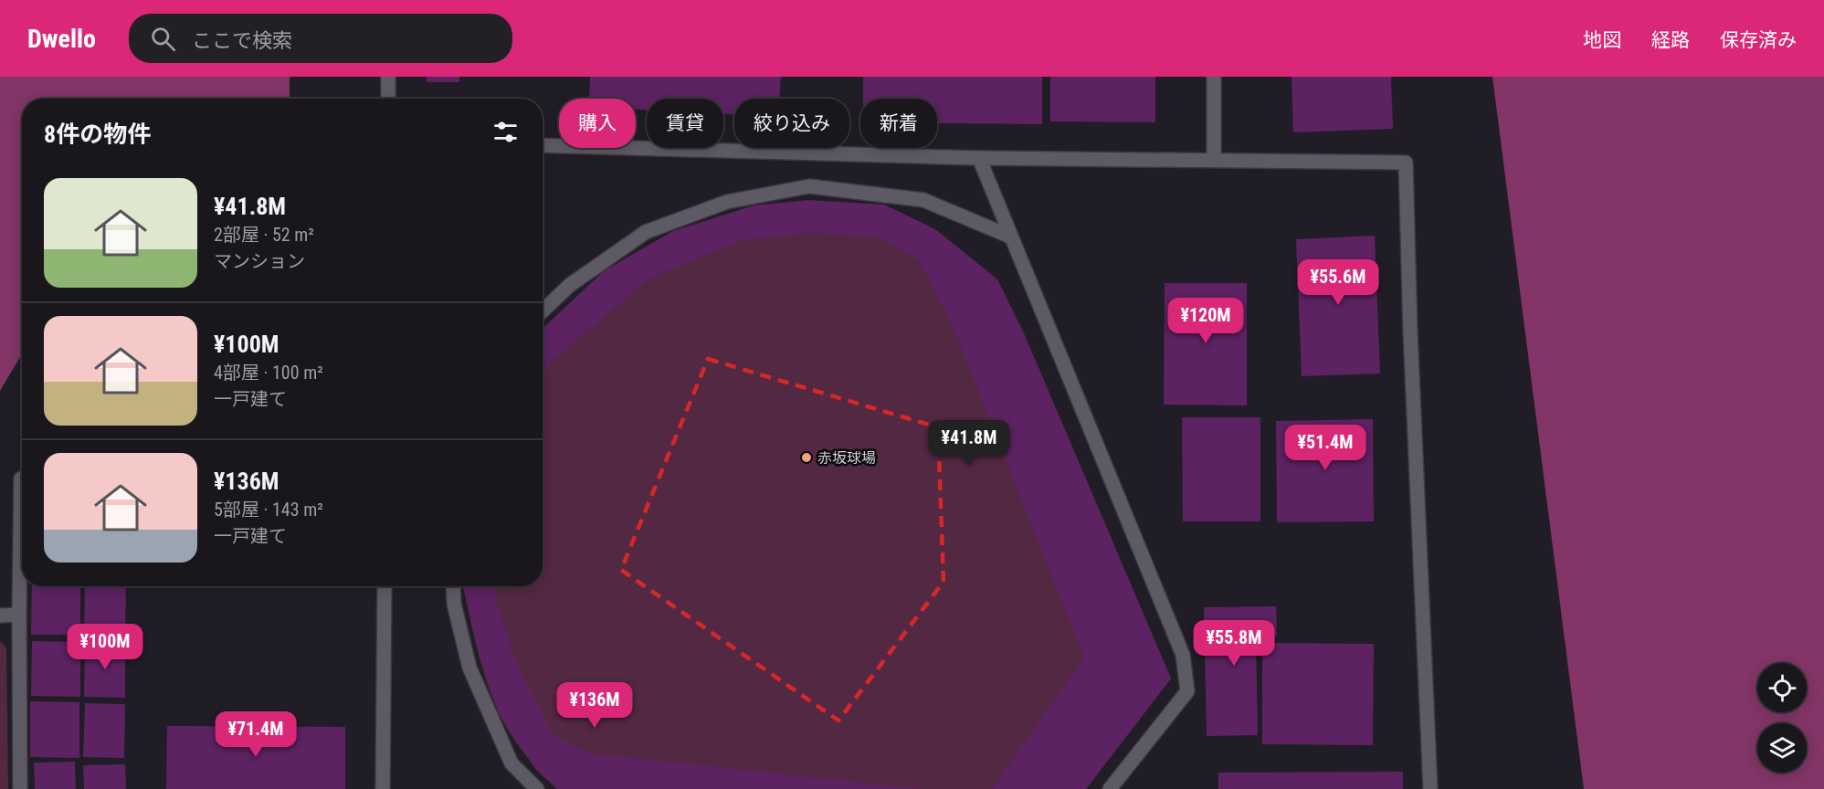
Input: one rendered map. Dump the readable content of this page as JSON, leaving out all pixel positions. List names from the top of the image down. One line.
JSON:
{"places":["赤坂球場"],"page":{"header":"Dwello","search":"ここで検索","nav":["地図","経路","保存済み"],"chip":["購入","賃貸","絞り込み","新着"],"heading":"8件の物件","list":[{"name":"¥41.8M","note":"2部屋 · 52 m² · マンション"},{"name":"¥100M","note":"4部屋 · 100 m² · 一戸建て"},{"name":"¥136M","note":"5部屋 · 143 m² · 一戸建て"}],"price":["¥55.6M","¥120M","¥41.8M","¥51.4M","¥55.8M","¥100M","¥136M","¥71.4M"]}}
